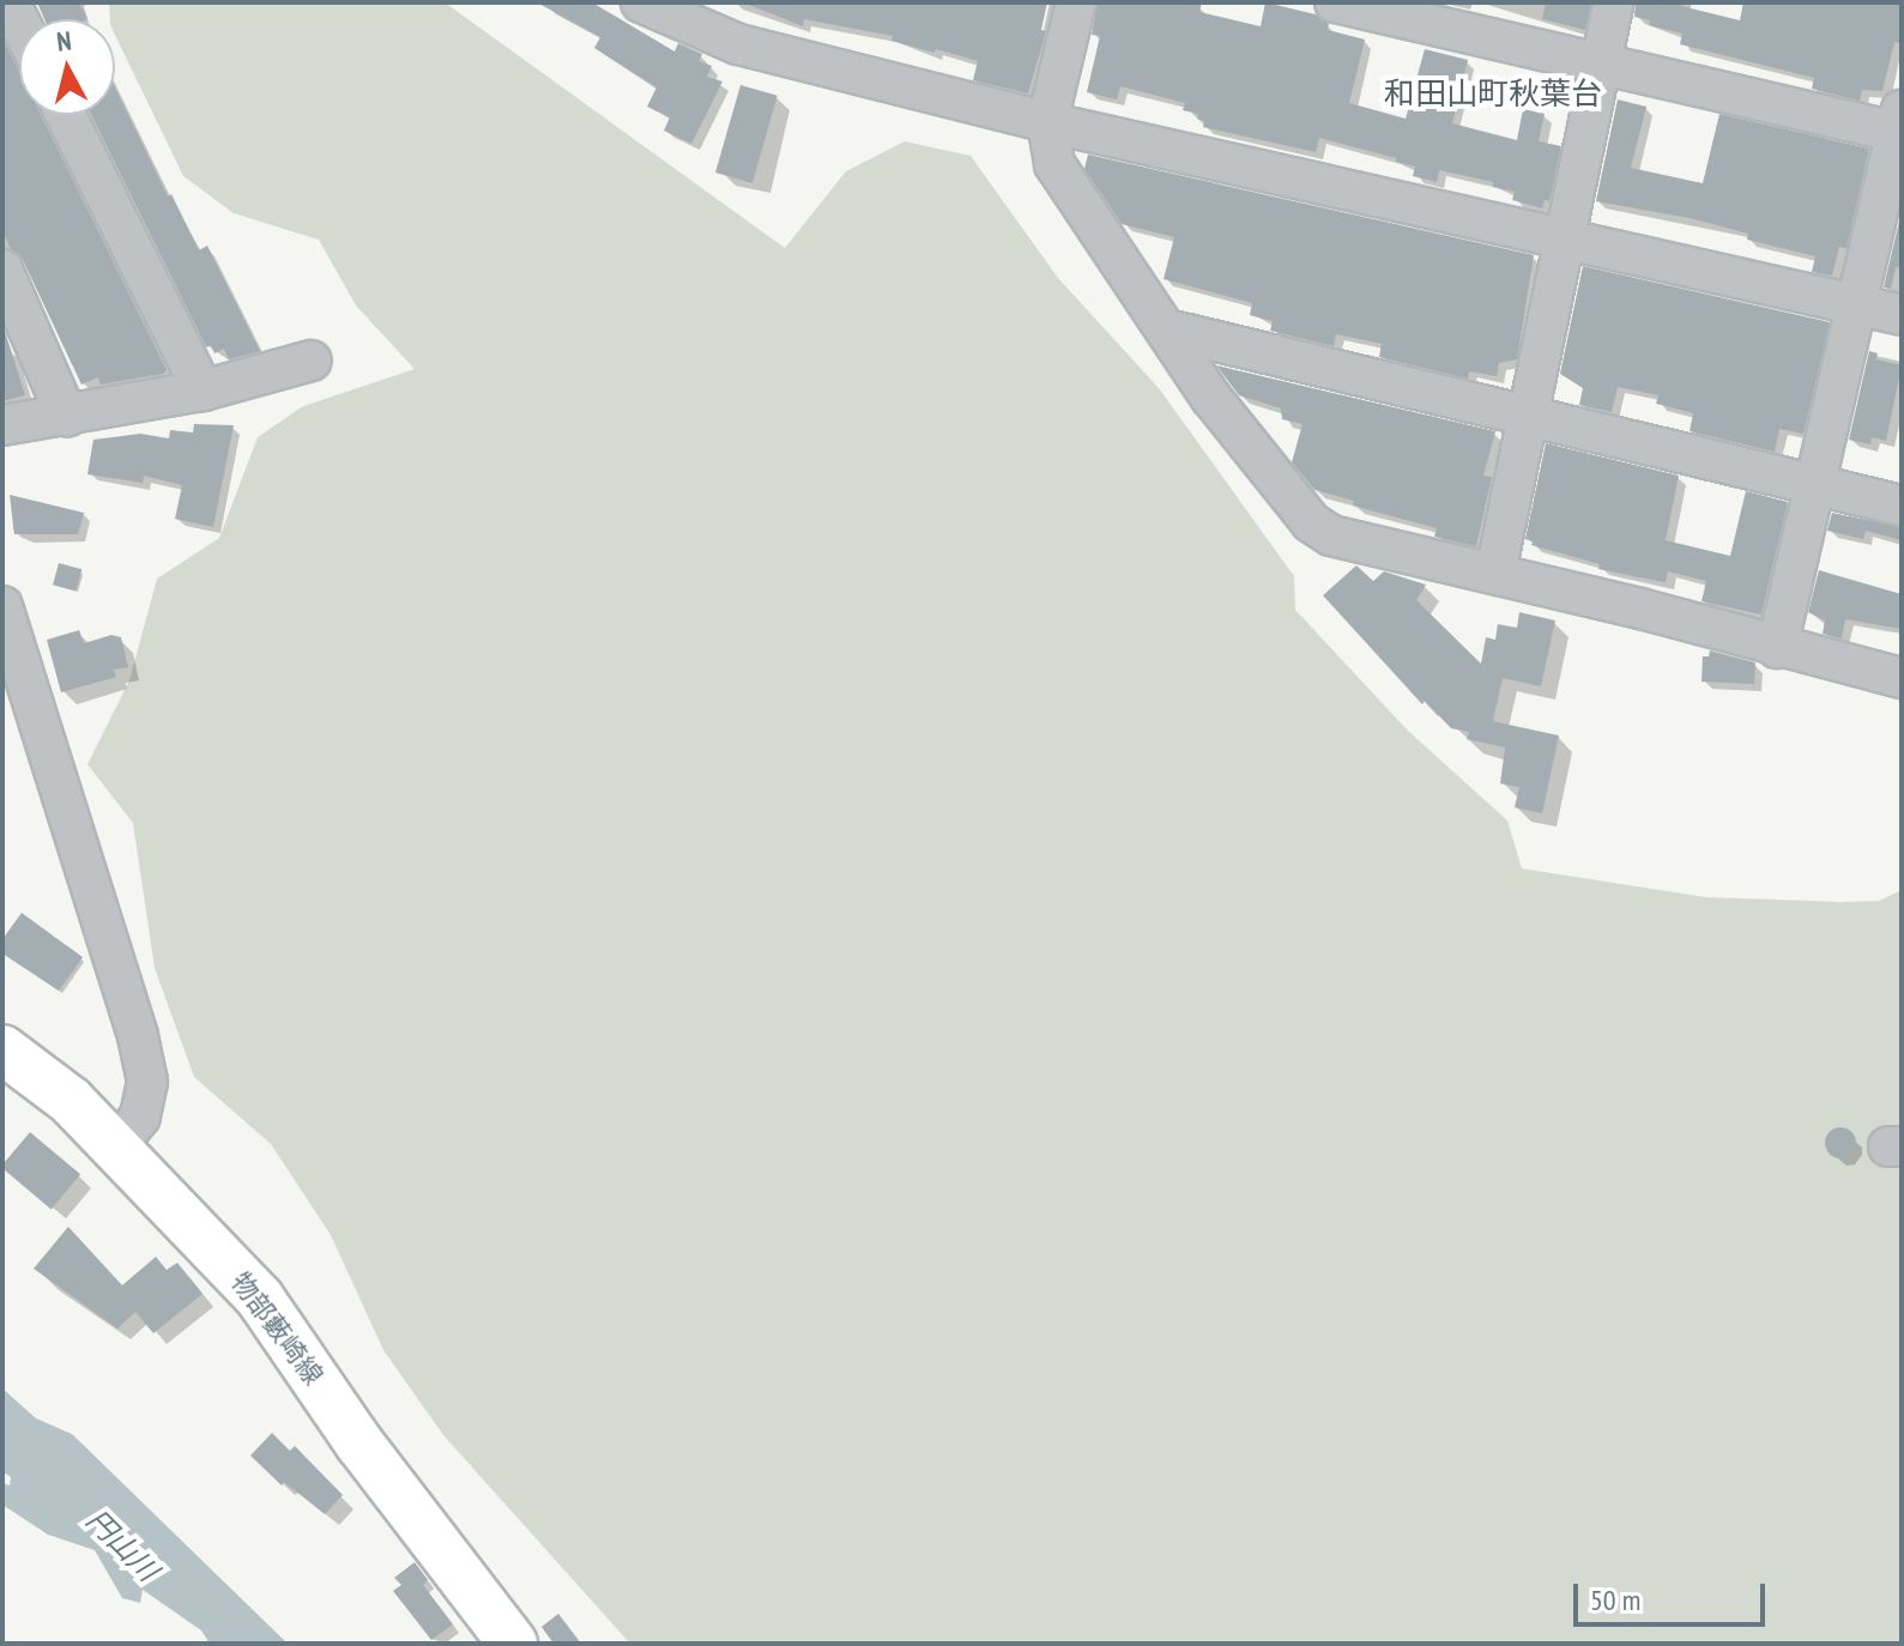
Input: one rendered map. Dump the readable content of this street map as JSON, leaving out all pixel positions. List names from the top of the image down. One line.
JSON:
{"streets":{"main road":["物部藪崎線"]},"districts":["和田山町秋葉台"],"water":["円山川"],"scale_bar":"50 m","north":"top"}
